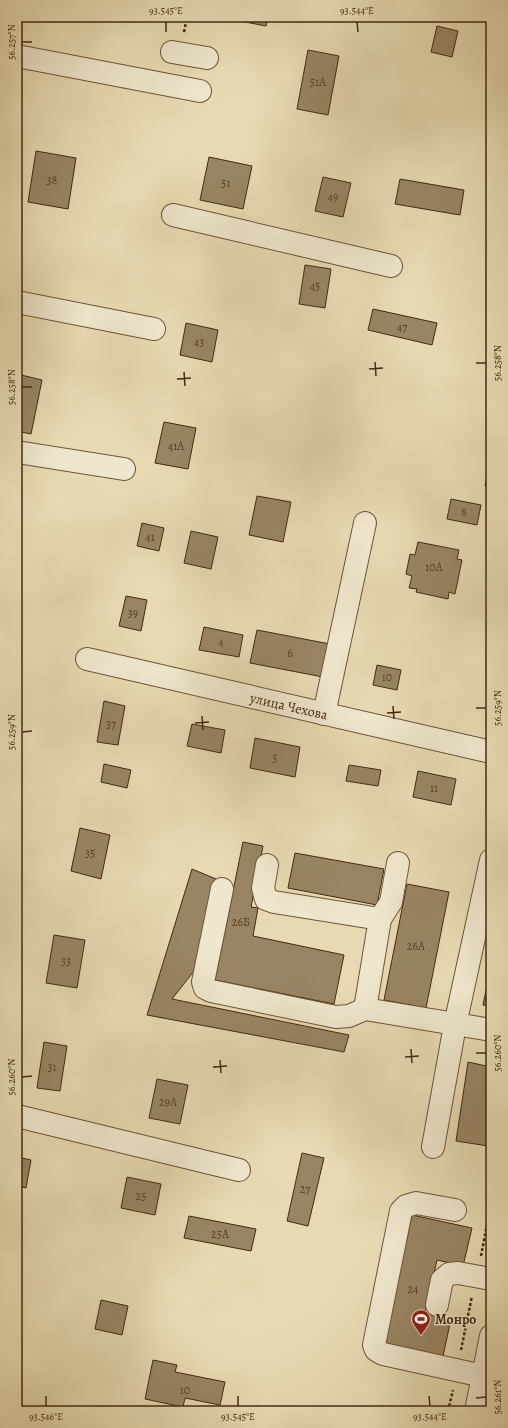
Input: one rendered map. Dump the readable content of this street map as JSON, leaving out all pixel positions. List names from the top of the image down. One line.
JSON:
{"streets":{"street":["улица Чехова"]},"places":{"sports":["Монро"]},"house_numbers":["51А","38","51","49","45","47","43","41А","8","41","10А","39","4","6","10","37","5","11","35","26Б","26А","33","31","29А","27","25","25А","24","10"],"coordinates":["93.545°E","93.544°E","56.257°N","56.258°N","56.259°N","56.260°N","56.261°N","93.546°E"]}
